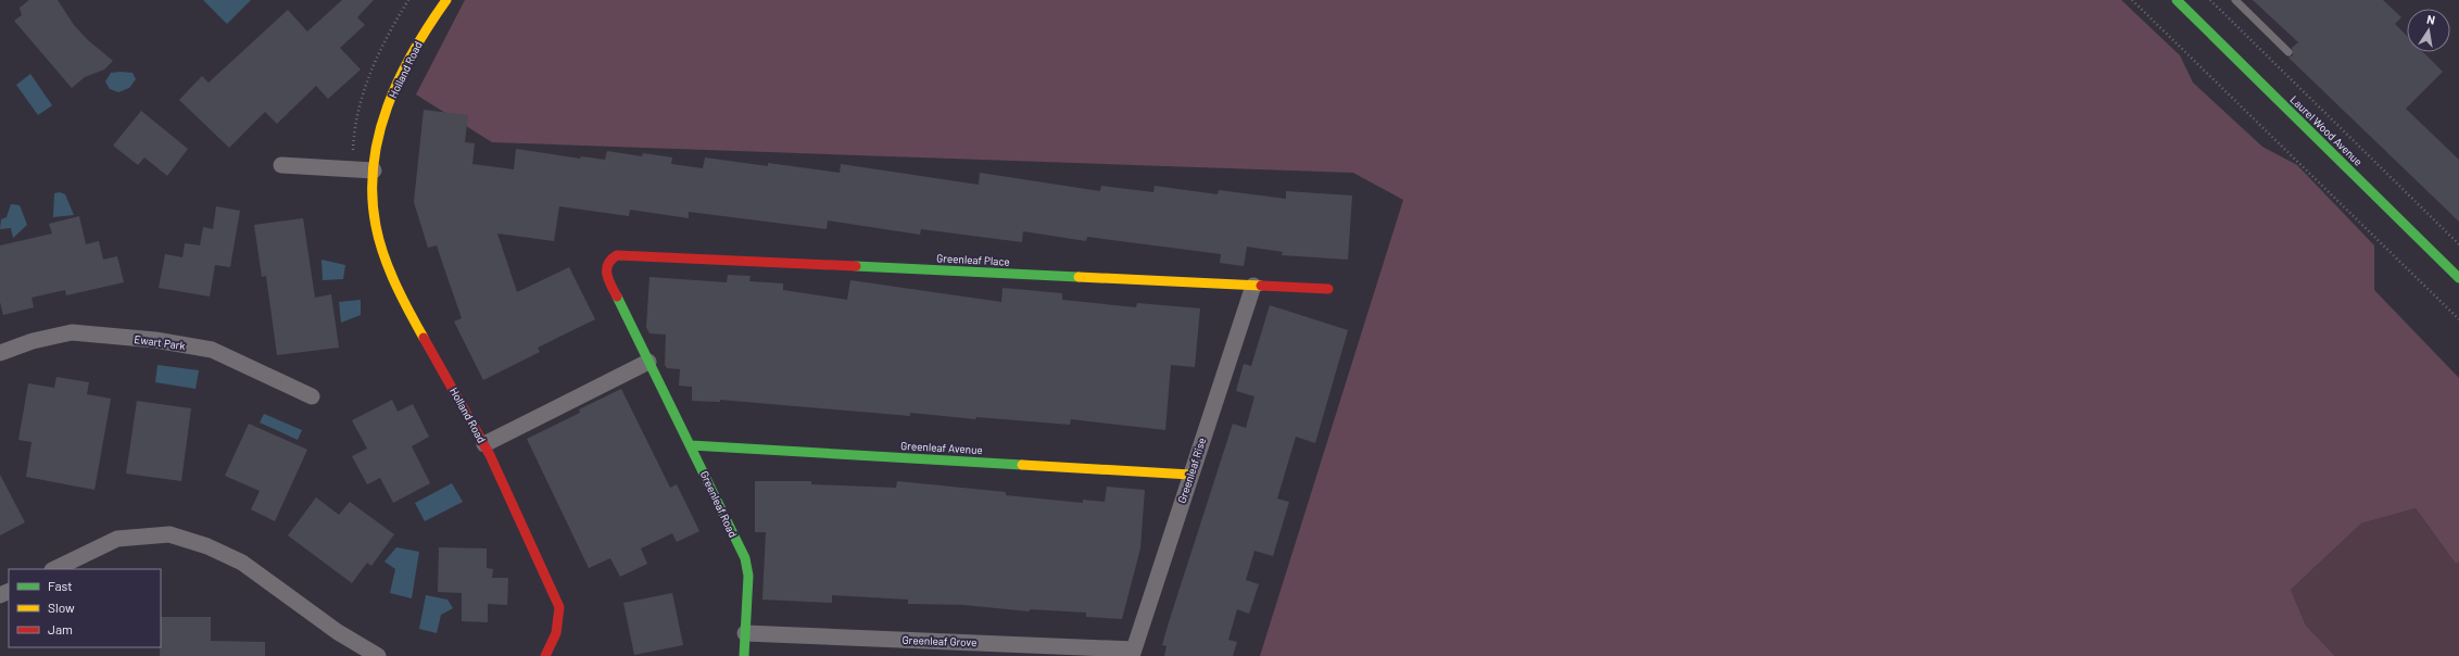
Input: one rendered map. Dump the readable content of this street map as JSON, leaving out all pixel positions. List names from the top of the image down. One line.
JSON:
{"streets":{"street":["Holland Road","Laurel Wood Avenue","Greenleaf Place","Ewart Park","Greenleaf Avenue","Greenleaf Rise","Greenleaf Road","Greenleaf Grove"]},"crossings":[["Greenleaf Place","Greenleaf Rise"],["Greenleaf Place","Greenleaf Road"],["Greenleaf Avenue","Greenleaf Rise"],["Greenleaf Avenue","Greenleaf Road"],["Greenleaf Rise","Greenleaf Grove"],["Greenleaf Road","Greenleaf Grove"]],"legend":["Fast","Slow","Jam"],"north":"top"}
